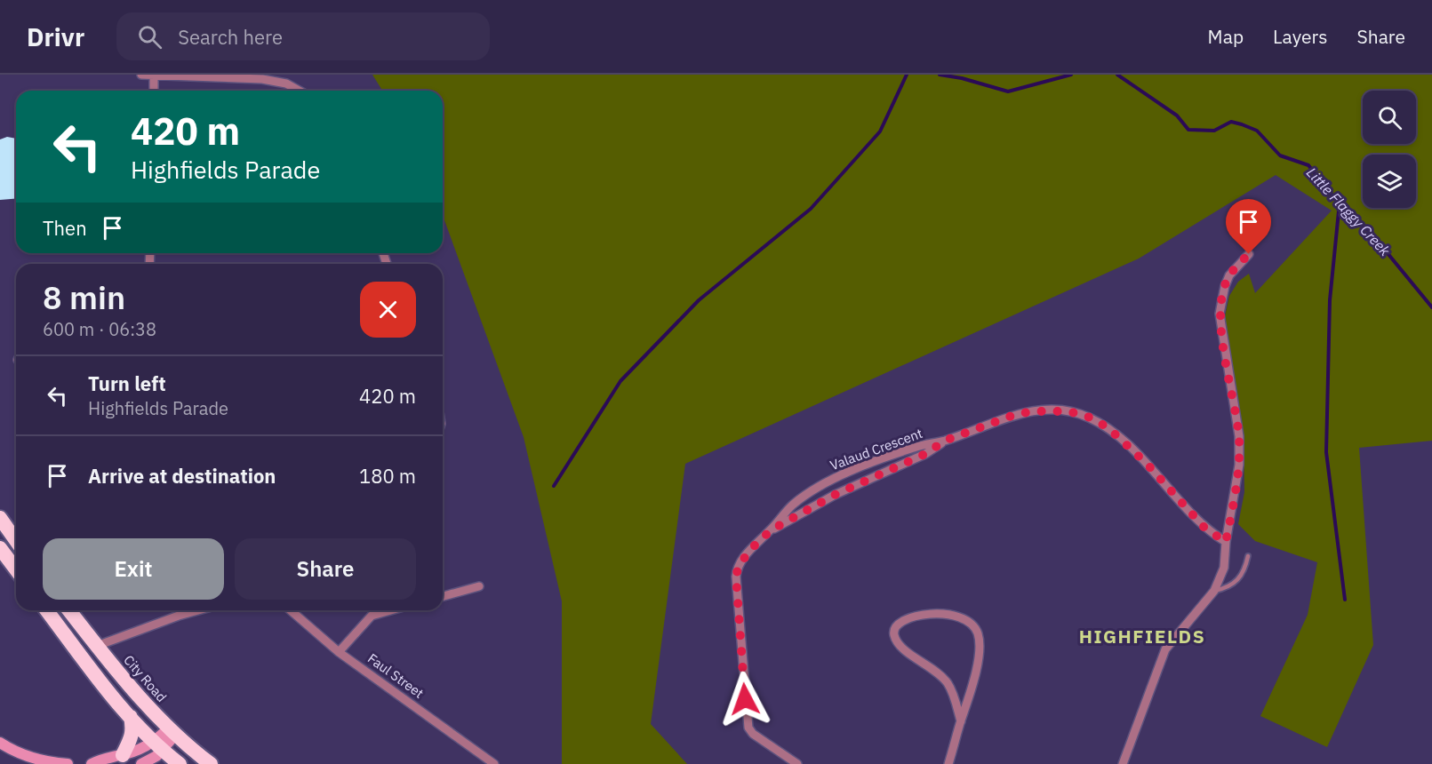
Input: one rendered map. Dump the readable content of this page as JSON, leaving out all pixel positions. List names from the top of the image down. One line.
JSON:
{"streets":{"highway":["City Road"],"street":["Valaud Crescent","Faul Street"]},"districts":["HIGHFIELDS"],"water":["Little Flaggy Creek"],"page":{"header":"Drivr","search":"Search here","nav":["Map","Layers","Share"],"turn":["420 m","Highfields Parade"],"then":"Then","heading":["8 min","600 m · 06:38"],"list":[{"name":"Turn left","note":"Highfields Parade","value":"420 m"},{"name":"Arrive at destination","value":"180 m"}],"buttons":["Exit","Share"]}}
